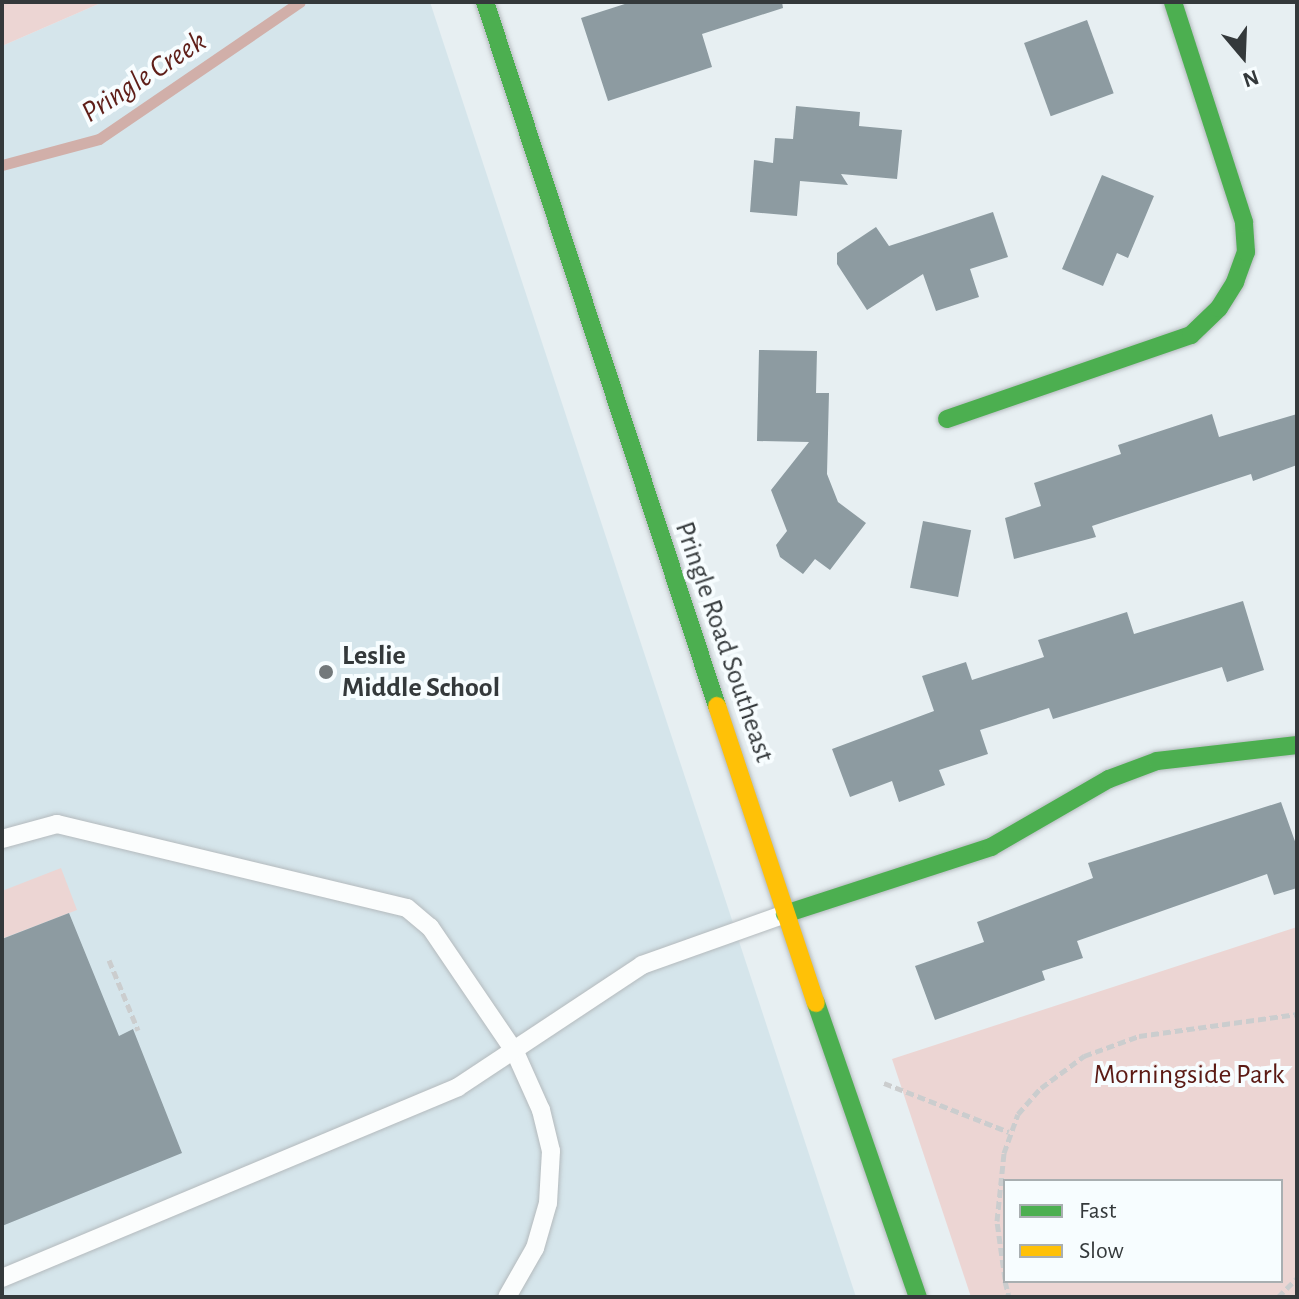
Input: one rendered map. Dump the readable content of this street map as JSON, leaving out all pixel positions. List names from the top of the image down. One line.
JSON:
{"streets":{"main road":["Pringle Road Southeast"]},"water":["Pringle Creek"],"parks":["Morningside Park"],"places":["Leslie Middle School"],"legend":["Fast","Slow"],"north":"bottom"}
